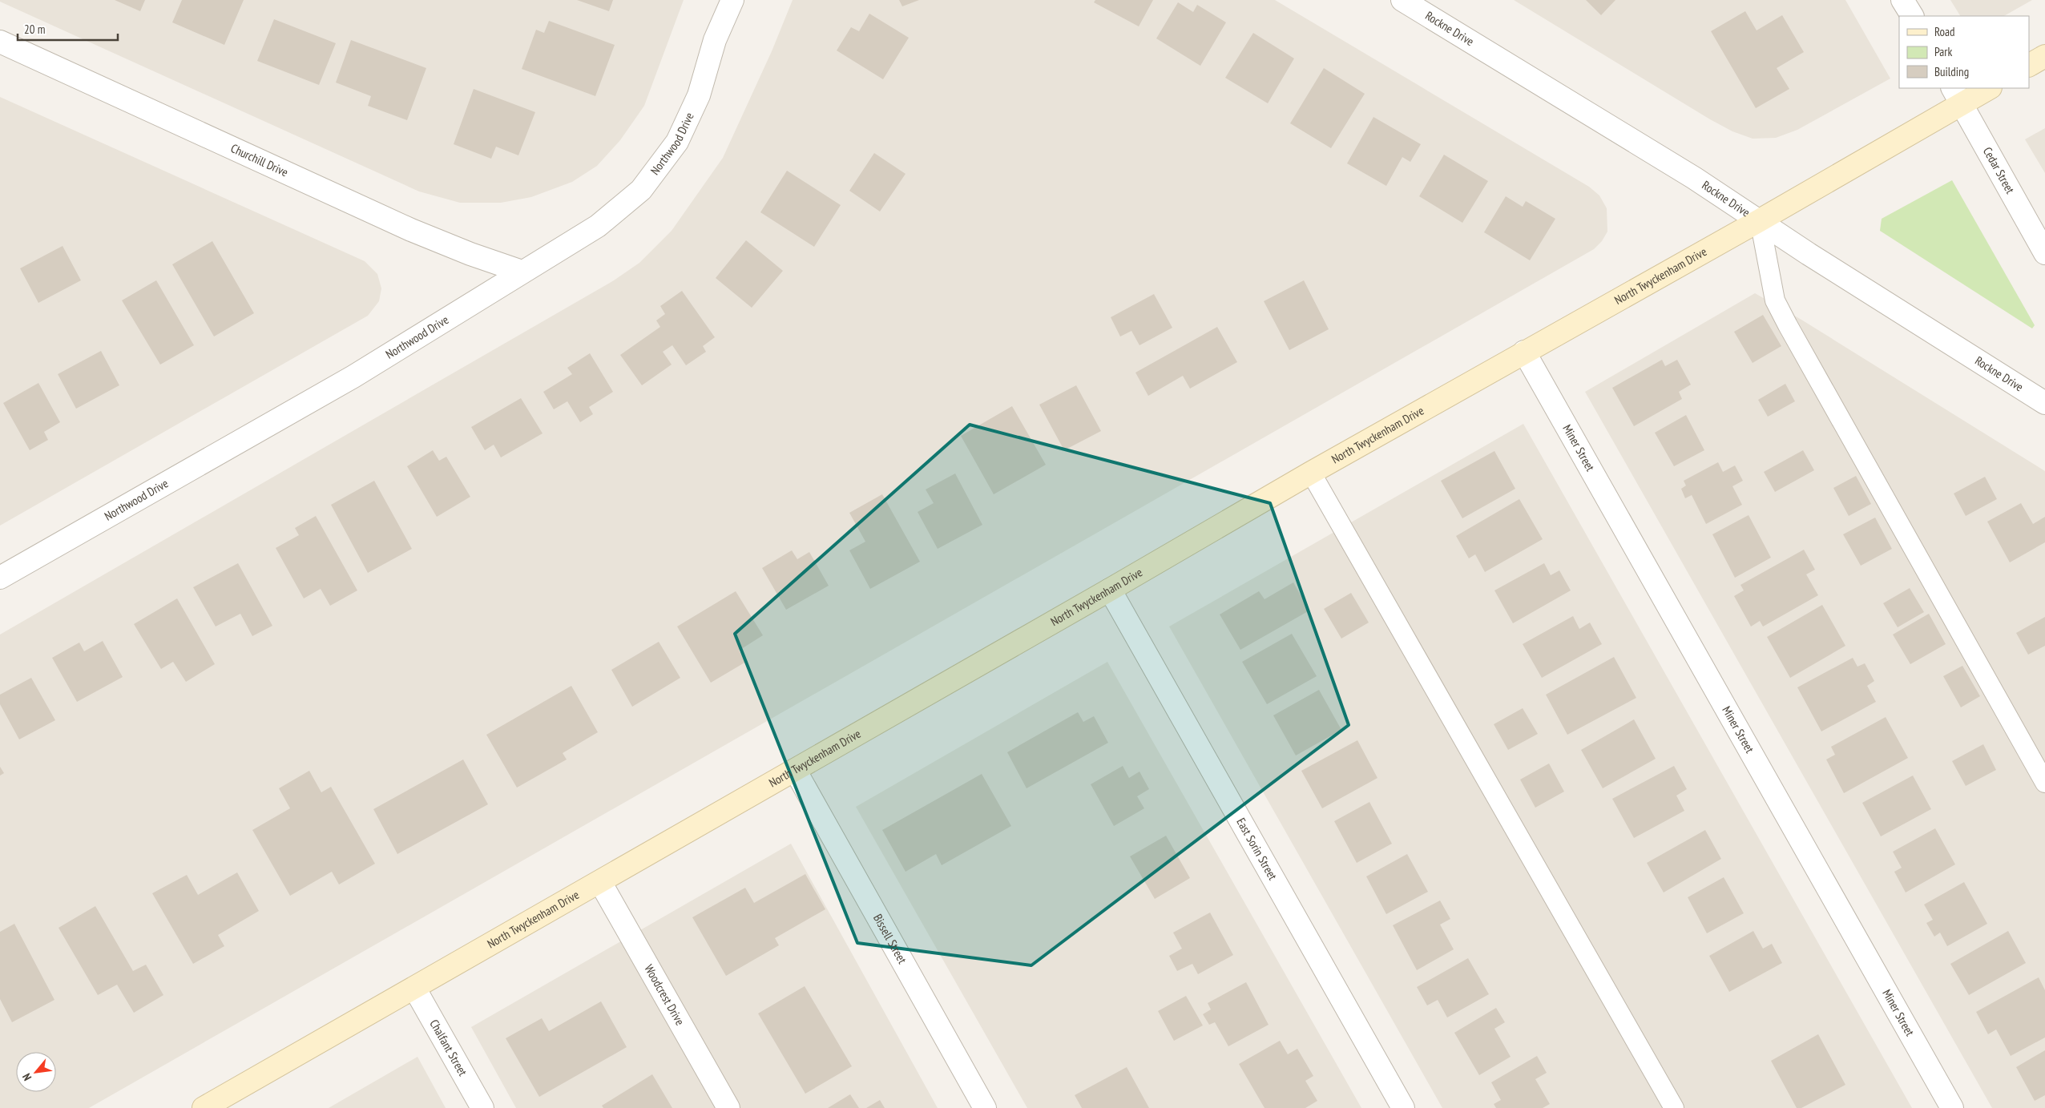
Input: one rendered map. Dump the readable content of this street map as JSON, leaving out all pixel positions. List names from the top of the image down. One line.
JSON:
{"streets":{"street":["Rockne Drive","Northwood Drive","Churchill Drive","Cedar Street","North Twyckenham Drive","Miner Street","East Sorin Street","Bissell Street","Woodcrest Drive","Chalfant Street"]},"crossings":[["Rockne Drive","North Twyckenham Drive"],["Northwood Drive","Churchill Drive"],["Cedar Street","North Twyckenham Drive"],["North Twyckenham Drive","Miner Street"],["North Twyckenham Drive","East Sorin Street"],["North Twyckenham Drive","Bissell Street"],["North Twyckenham Drive","Woodcrest Drive"],["North Twyckenham Drive","Chalfant Street"]],"legend":["Road","Park","Building"],"scale_bar":"20 m","north":"bottom left"}
